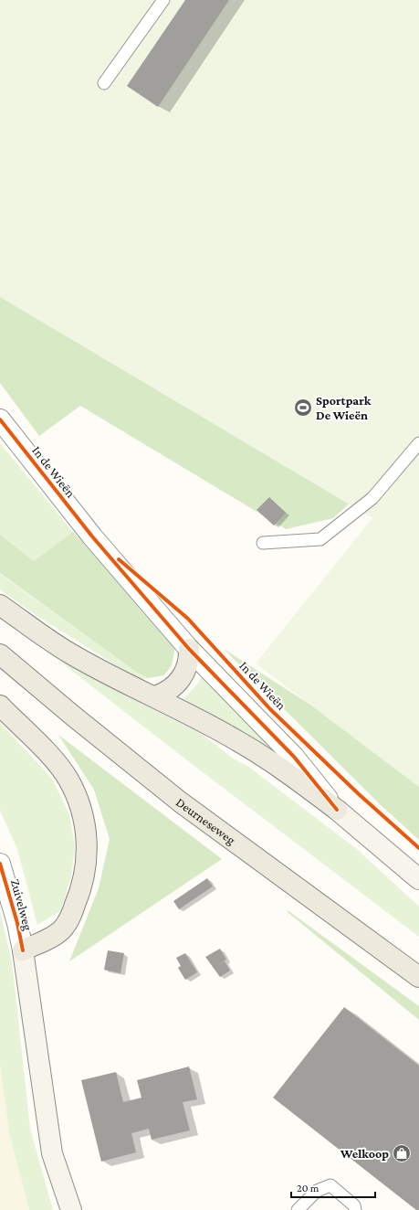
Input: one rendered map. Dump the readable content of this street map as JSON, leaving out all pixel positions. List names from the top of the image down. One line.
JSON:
{"streets":{"main road":["In de Wieën","Deurneseweg","Zuivelweg"]},"places":{"sports":["Sportpark De Wieën"],"shop":["Welkoop"]},"scale_bar":"20 m"}
